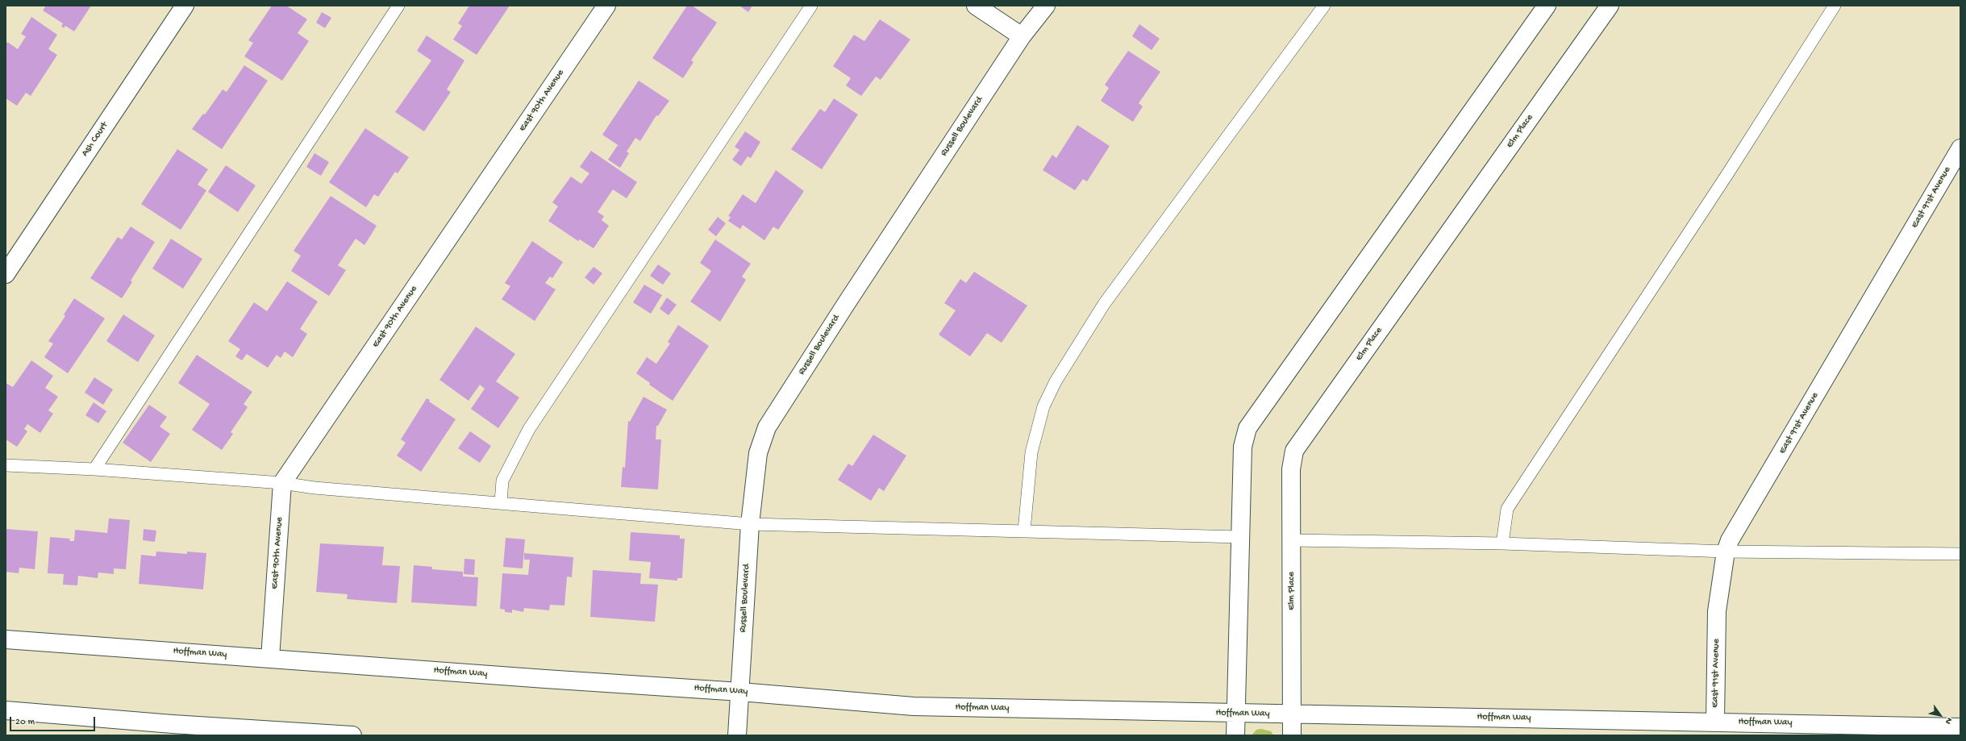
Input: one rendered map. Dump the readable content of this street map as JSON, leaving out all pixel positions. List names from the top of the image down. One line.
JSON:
{"streets":{"street":["East 90th Avenue","Russell Boulevard","Elm Place","Ash Court","East 91st Avenue","Hoffman Way"]},"crossings":[["East 90th Avenue","Hoffman Way"],["Russell Boulevard","Hoffman Way"],["Elm Place","Hoffman Way"],["East 91st Avenue","Hoffman Way"]],"scale_bar":"20 m","north":"bottom right"}
